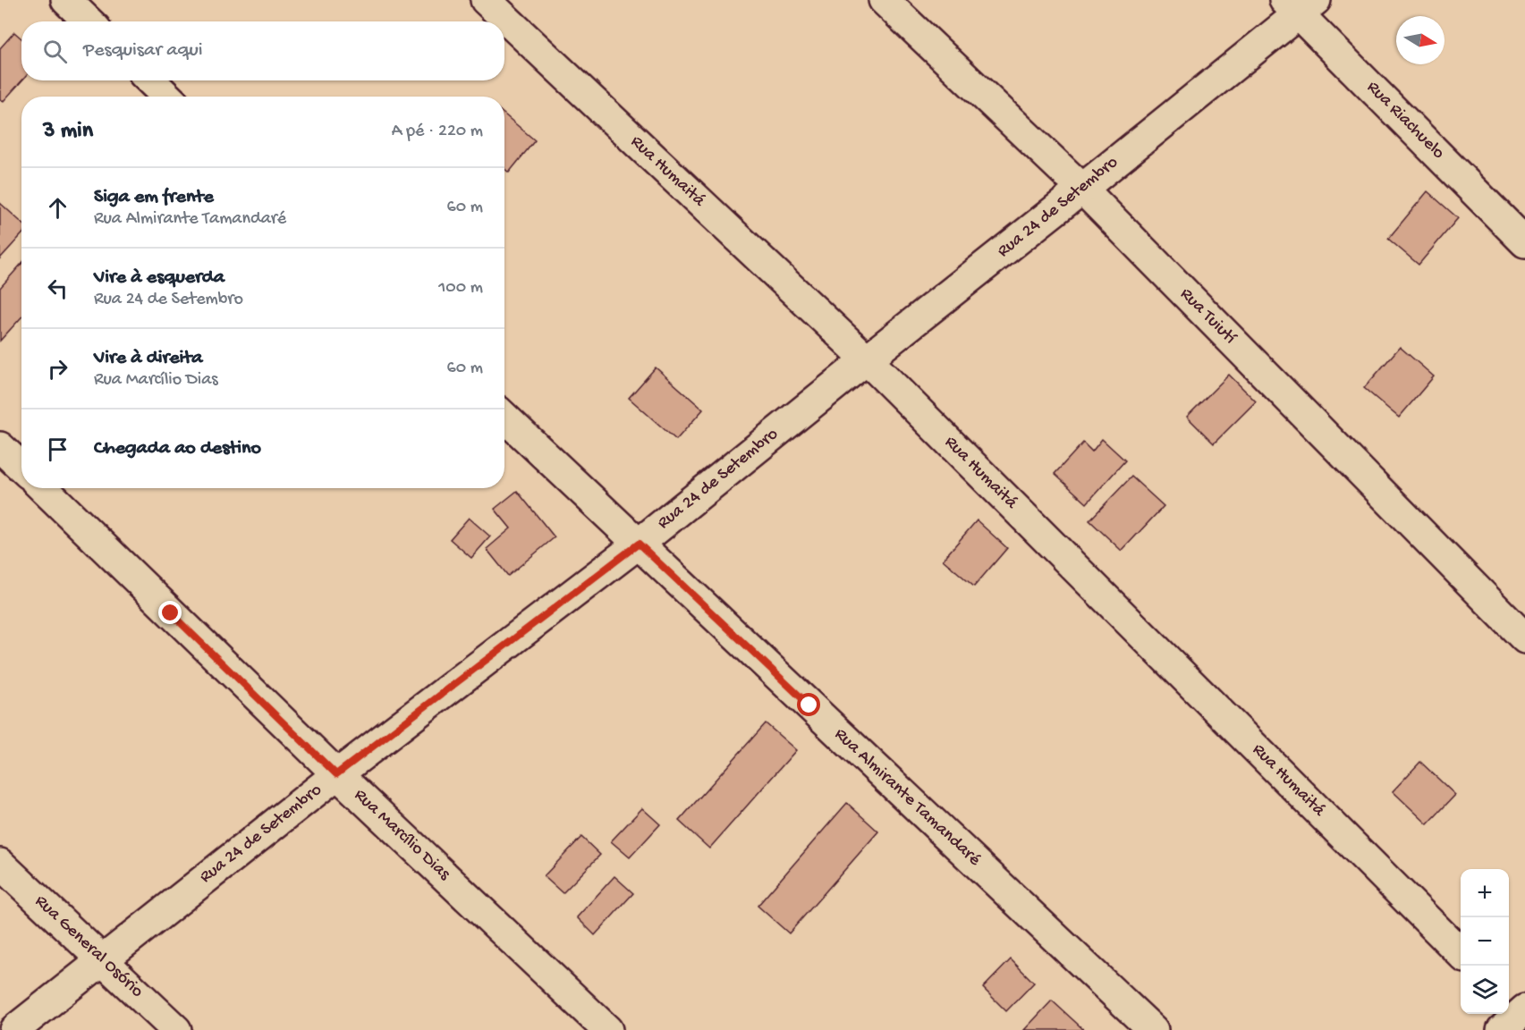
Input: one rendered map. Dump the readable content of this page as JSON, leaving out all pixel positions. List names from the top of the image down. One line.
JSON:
{"streets":{"street":["Rua Riachuelo","Rua Humaitá","Rua 24 de Setembro","Rua Tuiutí","Rua Almirante Tamandaré","Rua Marcílio Dias","Rua General Osório"]},"crossings":[["Rua Riachuelo","Rua 24 de Setembro"],["Rua Humaitá","Rua 24 de Setembro"],["Rua 24 de Setembro","Rua Tuiutí"],["Rua 24 de Setembro","Rua Almirante Tamandaré"],["Rua 24 de Setembro","Rua Marcílio Dias"],["Rua 24 de Setembro","Rua General Osório"]],"north":"right","page":{"search":"Pesquisar aqui","heading":["3 min","A pé · 220 m"],"list":[["Siga em frente","Rua Almirante Tamandaré","60 m"],["Vire à esquerda","Rua 24 de Setembro","100 m"],["Vire à direita","Rua Marcílio Dias","60 m"],"Chegada ao destino"],"map_buttons":["+","−"]}}
